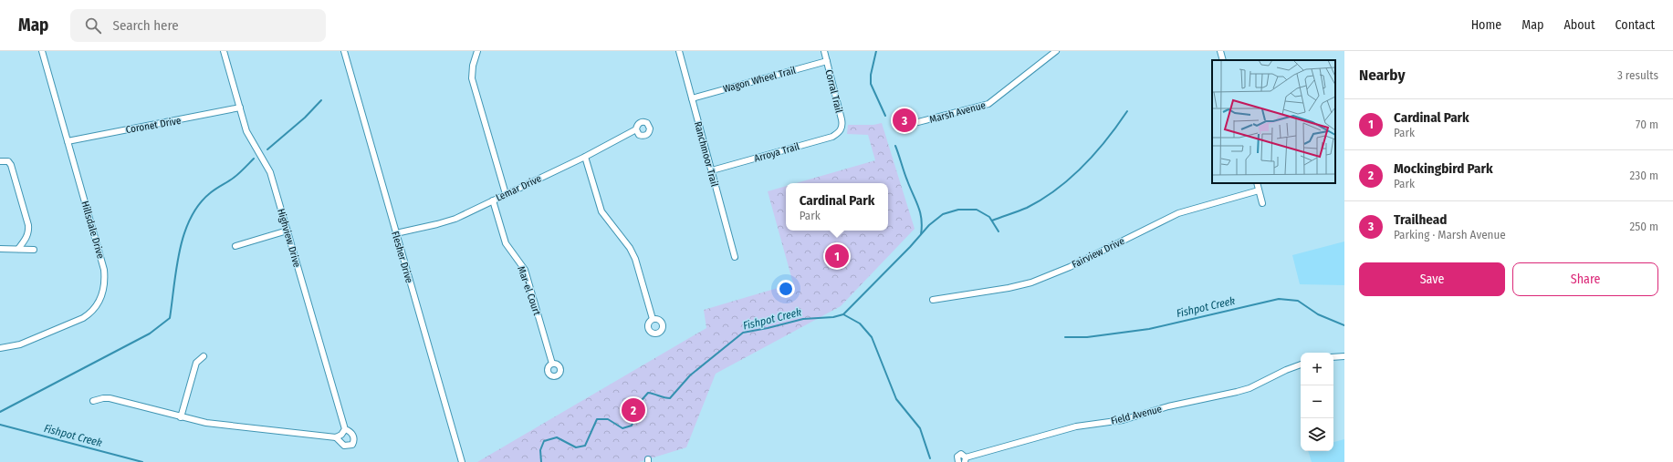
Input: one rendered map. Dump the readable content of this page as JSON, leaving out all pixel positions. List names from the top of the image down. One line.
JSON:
{"streets":{"street":["Wagon Wheel Trail","Corral Trail","Marsh Avenue","Coronet Drive","Arroya Trail","Ranchmoor Trail","Lemar Drive","Hillsdale Drive","Highview Drive","Fairview Drive","Flesher Drive","Mar-el Court","Field Avenue"]},"crossings":[["Wagon Wheel Trail","Corral Trail"],["Wagon Wheel Trail","Ranchmoor Trail"],["Corral Trail","Arroya Trail"],["Coronet Drive","Hillsdale Drive"],["Coronet Drive","Highview Drive"],["Arroya Trail","Ranchmoor Trail"],["Lemar Drive","Flesher Drive"],["Lemar Drive","Mar-el Court"]],"water":["Fishpot Creek"],"page":{"header":"Map","search":"Search here","nav":["Home","Map","About","Contact"],"heading":["Nearby","3 results"],"list":[{"mark":"1","name":"Cardinal Park","note":"Park","value":"70 m"},{"mark":"2","name":"Mockingbird Park","note":"Park","value":"230 m"},{"mark":"3","name":"Trailhead","note":"Parking · Marsh Avenue","value":"250 m"}],"pins":["3","1","2"],"popup":["Cardinal Park","Park"],"buttons":["Save","Share"],"map_buttons":["+","−"]}}
